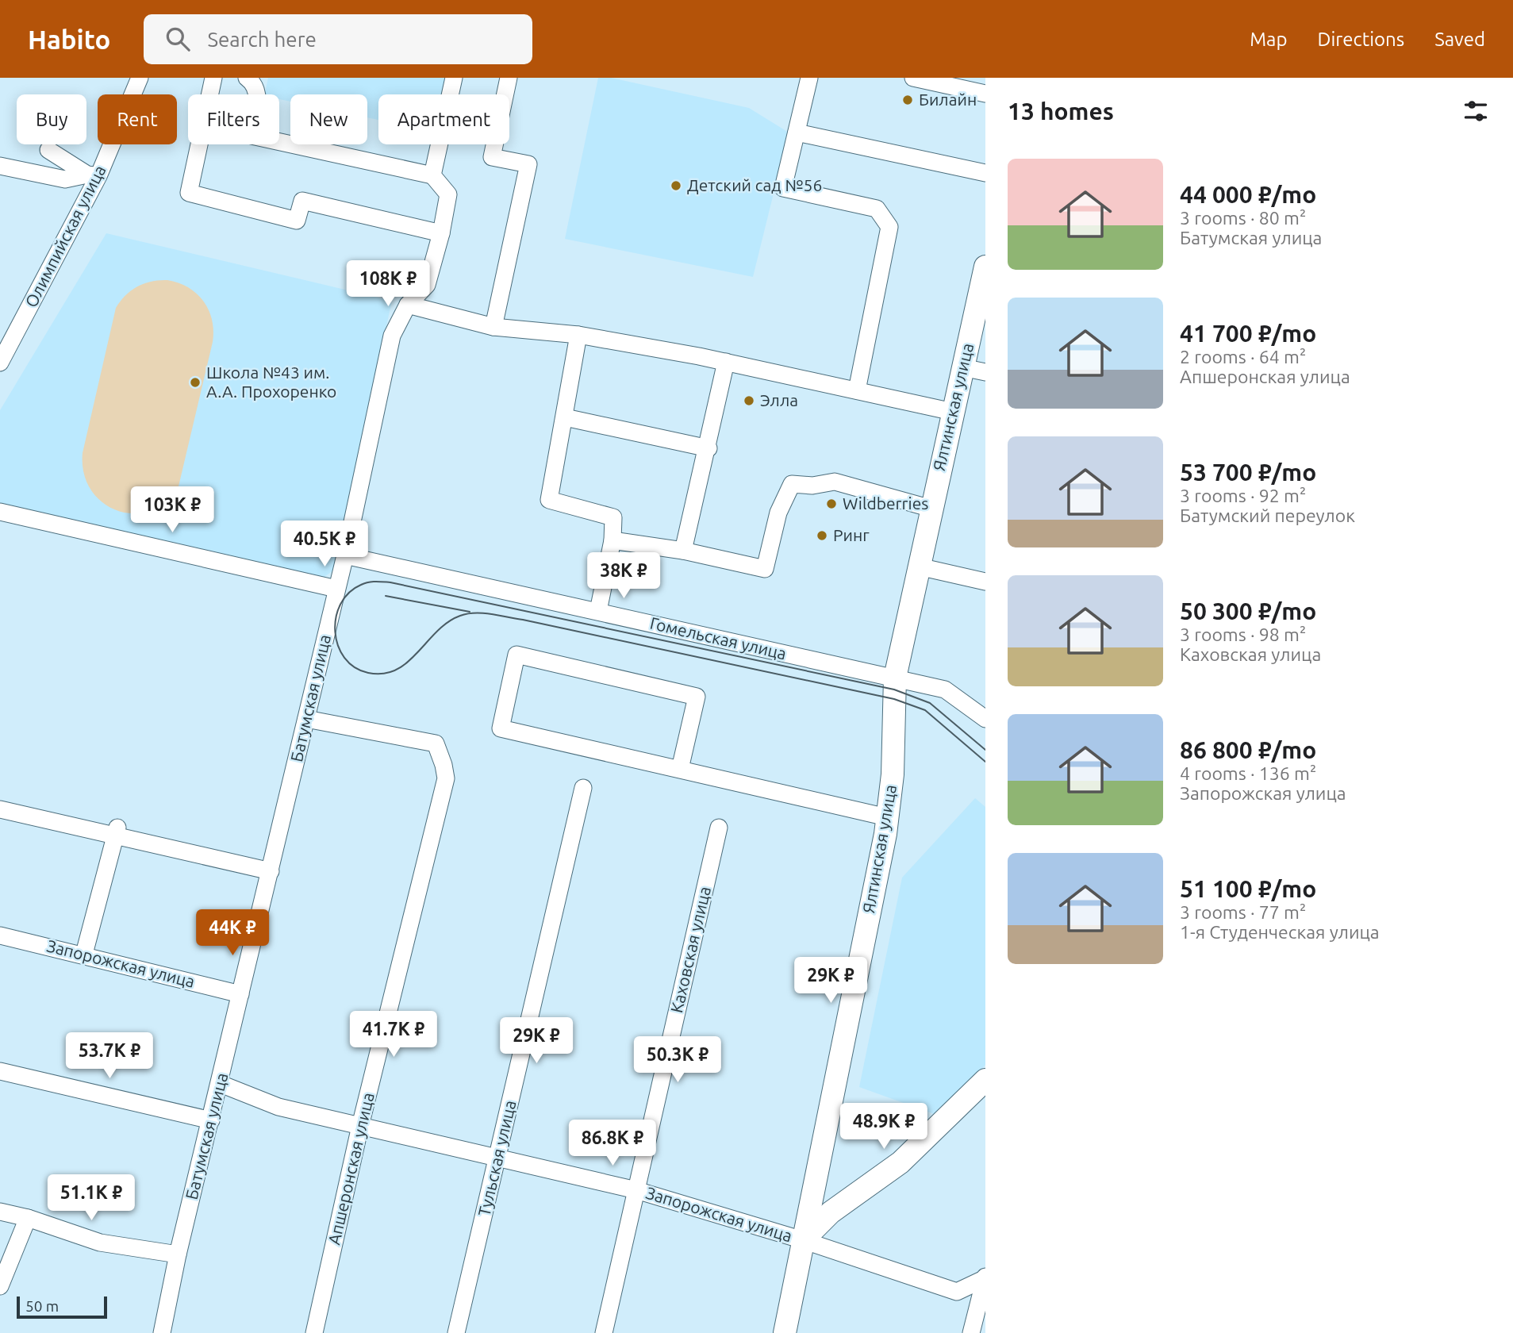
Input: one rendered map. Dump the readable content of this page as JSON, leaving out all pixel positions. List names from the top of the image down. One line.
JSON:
{"streets":{"main road":["Ялтинская улица"],"street":["Олимпийская улица","Гомельская улица","Батумская улица","Каховская улица","Запорожская улица","Тульская улица","Апшеронская улица"]},"crossings":[["Ялтинская улица","Гомельская улица"],["Ялтинская улица","Запорожская улица"],["Гомельская улица","Батумская улица"],["Батумская улица","Запорожская улица"],["Батумская улица","Апшеронская улица"],["Каховская улица","Запорожская улица"],["Запорожская улица","Тульская улица"],["Запорожская улица","Апшеронская улица"]],"places":["Билайн","Детский сад №56","Школа №43 им. А.А. Прохоренко","Элла","Wildberries","Ринг"],"scale_bar":"50 m","page":{"header":"Habito","search":"Search here","nav":["Map","Directions","Saved"],"heading":"13 homes","chip":["Buy","Rent","Filters","New","Apartment"],"list":[{"name":"44 000 ₽/mo","note":"3 rooms · 80 m² · Батумская улица"},{"name":"41 700 ₽/mo","note":"2 rooms · 64 m² · Апшеронская улица"},{"name":"53 700 ₽/mo","note":"3 rooms · 92 m² · Батумский переулок"},{"name":"50 300 ₽/mo","note":"3 rooms · 98 m² · Каховская улица"},{"name":"86 800 ₽/mo","note":"4 rooms · 136 m² · Запорожская улица"},{"name":"51 100 ₽/mo","note":"3 rooms · 77 m² · 1-я Студенческая улица"}],"price":["108K ₽","103K ₽","40.5K ₽","38K ₽","44K ₽","29K ₽","41.7K ₽","29K ₽","53.7K ₽","50.3K ₽","48.9K ₽","86.8K ₽","51.1K ₽"],"scale":"50 m"}}
